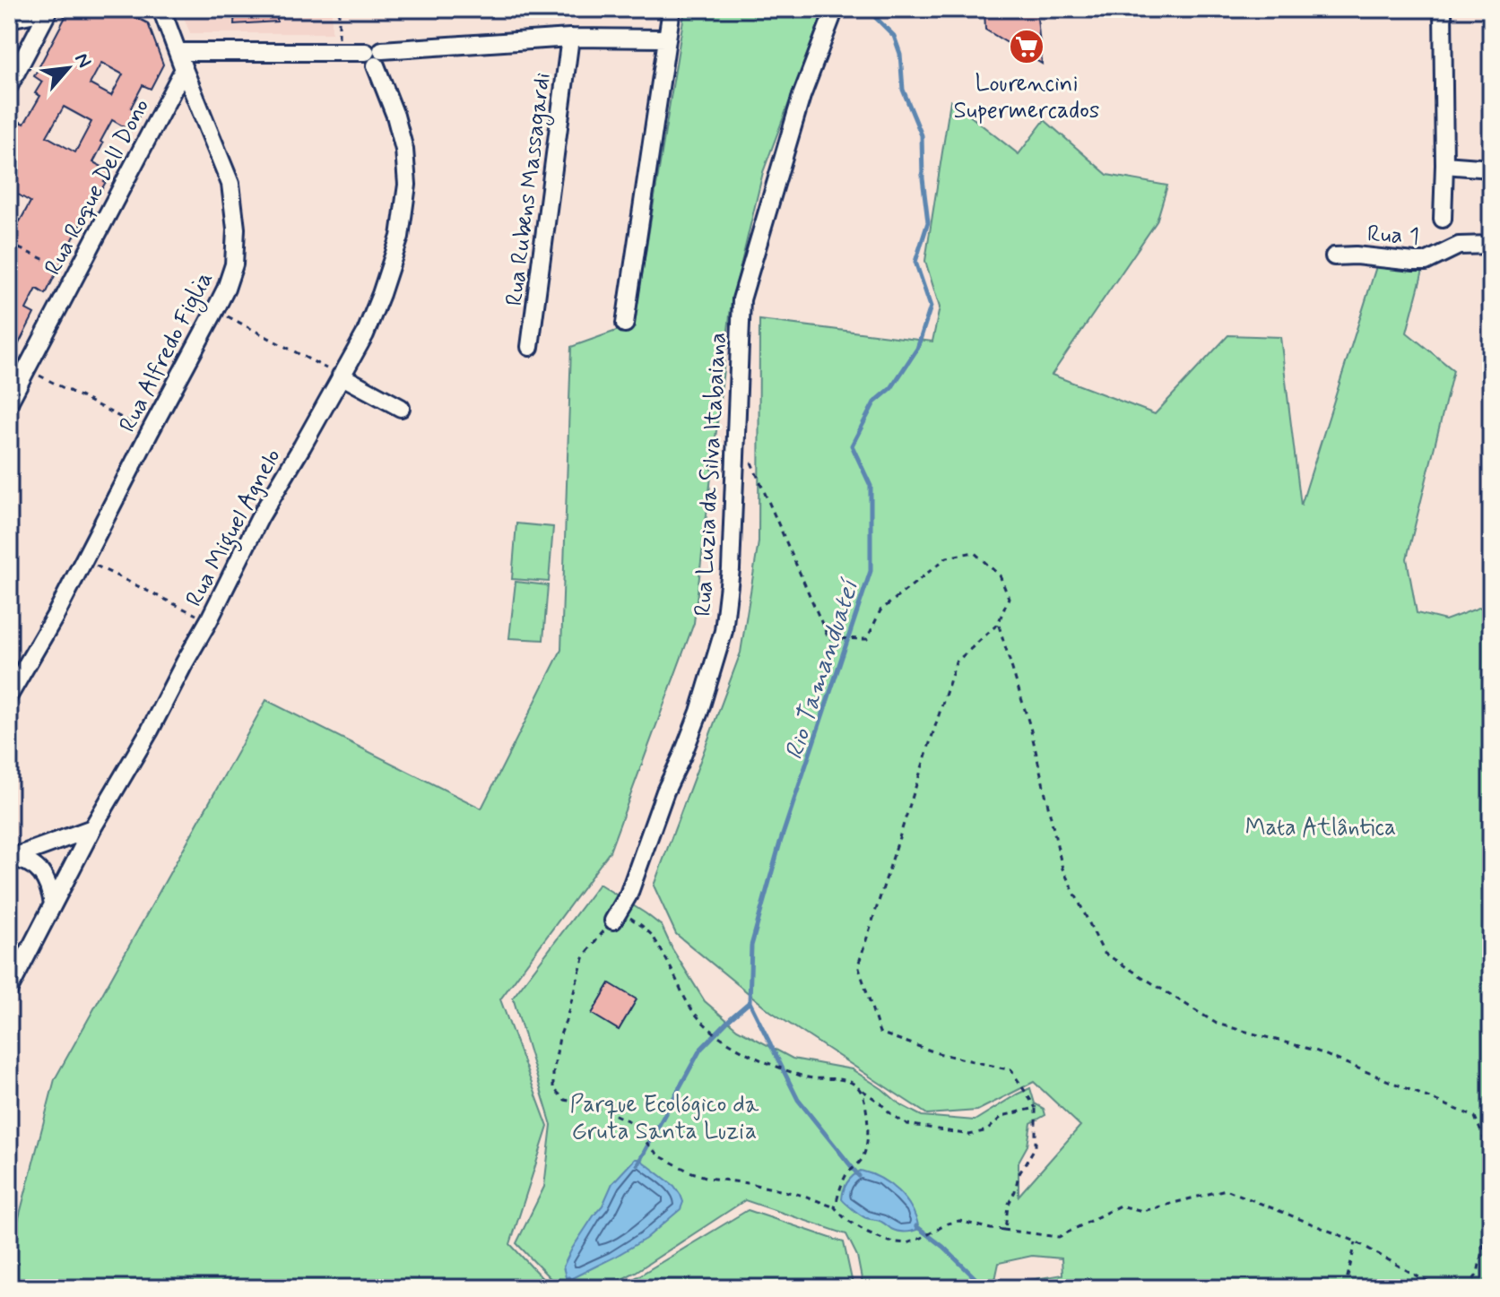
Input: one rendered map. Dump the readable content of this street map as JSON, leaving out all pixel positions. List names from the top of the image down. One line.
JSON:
{"streets":{"street":["Rua Roque Dell Dono","Rua Rubens Massagardi","Rua 1","Rua Alfredo Figlia","Rua Luzia da Silva Itabaiana","Rua Miguel Agnelo"]},"crossings":[["Rua Roque Dell Dono","Rua Alfredo Figlia"]],"water":["Rio Tamanduateí"],"parks":["Mata Atlântica","Parque Ecológico da Gruta Santa Luzia"],"places":{"supermarket":["Lourencini Supermercados"]},"north":"top right"}
